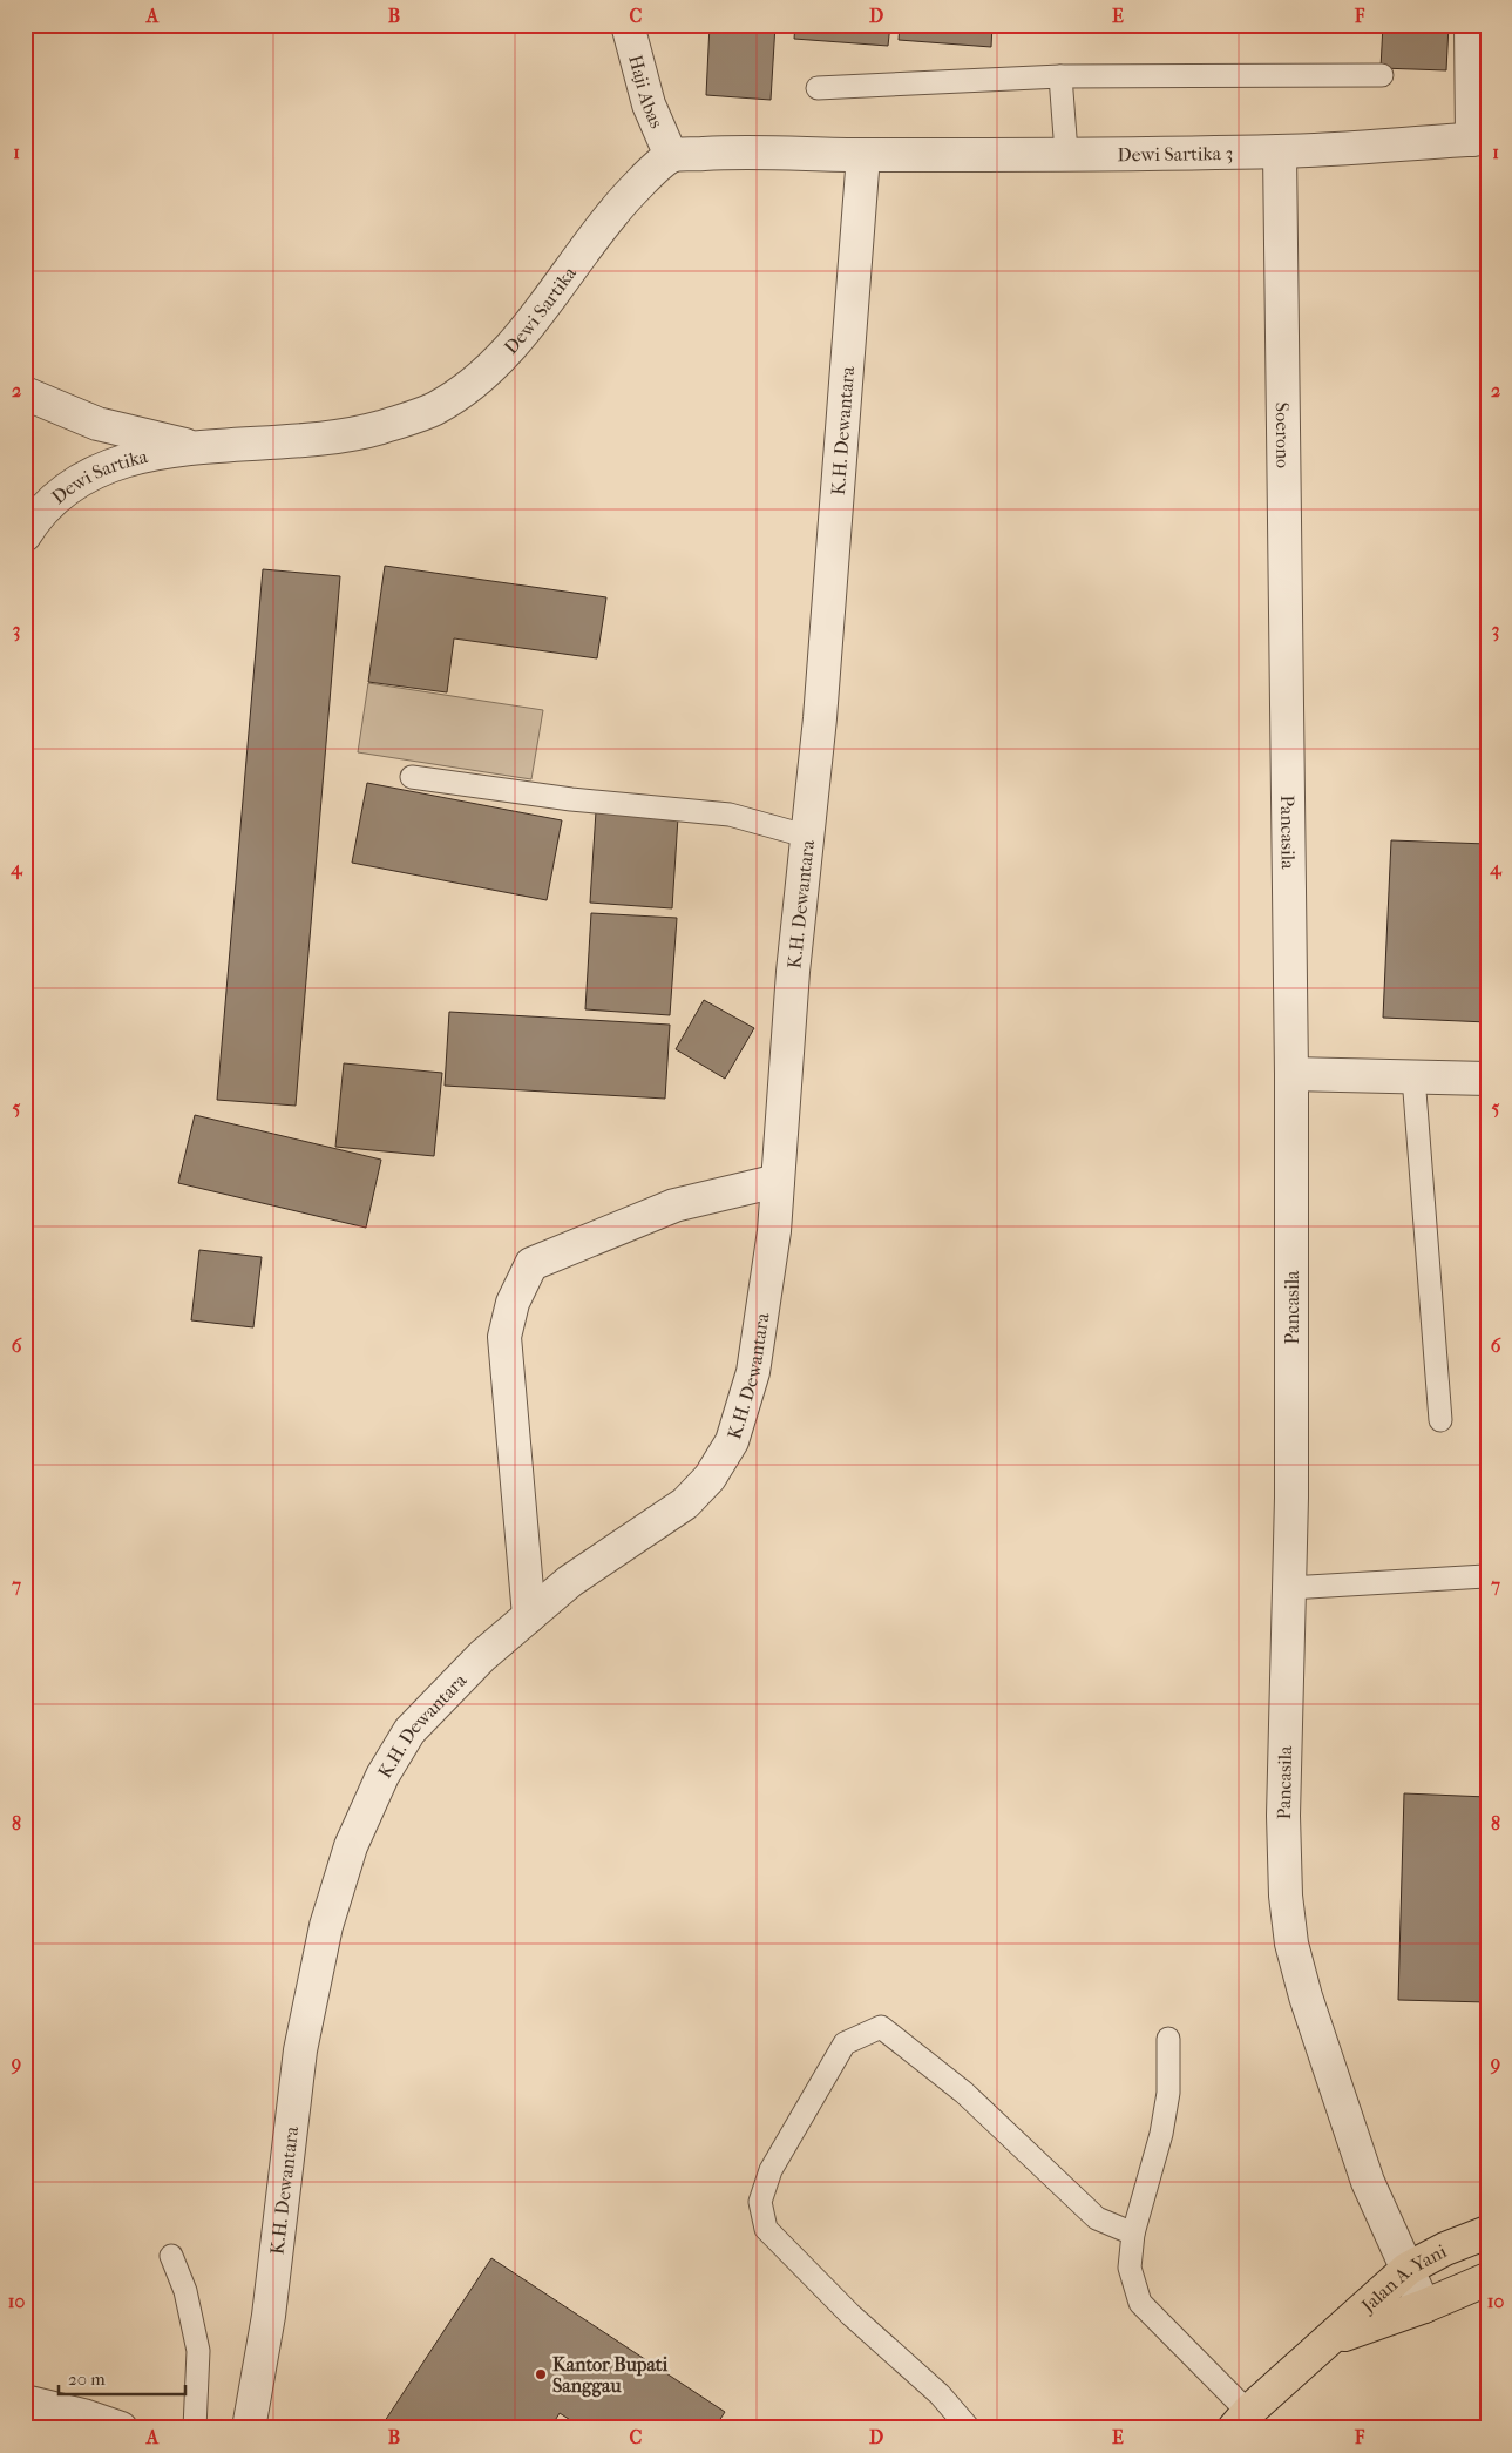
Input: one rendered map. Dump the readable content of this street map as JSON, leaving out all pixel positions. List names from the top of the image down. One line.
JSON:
{"streets":{"highway":["Jalan A. Yani"],"street":["Haji Abas","Dewi Sartika 3","Dewi Sartika","K.H. Dewantara","Soerono","Pancasila"]},"crossings":[["Haji Abas","Dewi Sartika"],["Dewi Sartika 3","K.H. Dewantara"],["Dewi Sartika 3","Soerono"],["Soerono","Pancasila"],["Pancasila","Jalan A. Yani"]],"places":["Kantor Bupati Sanggau"],"scale_bar":"20 m","grid":{"columns":["A","B","C","D","E","F"],"rows":["1","2","3","4","5","6","7","8","9","10"]}}
